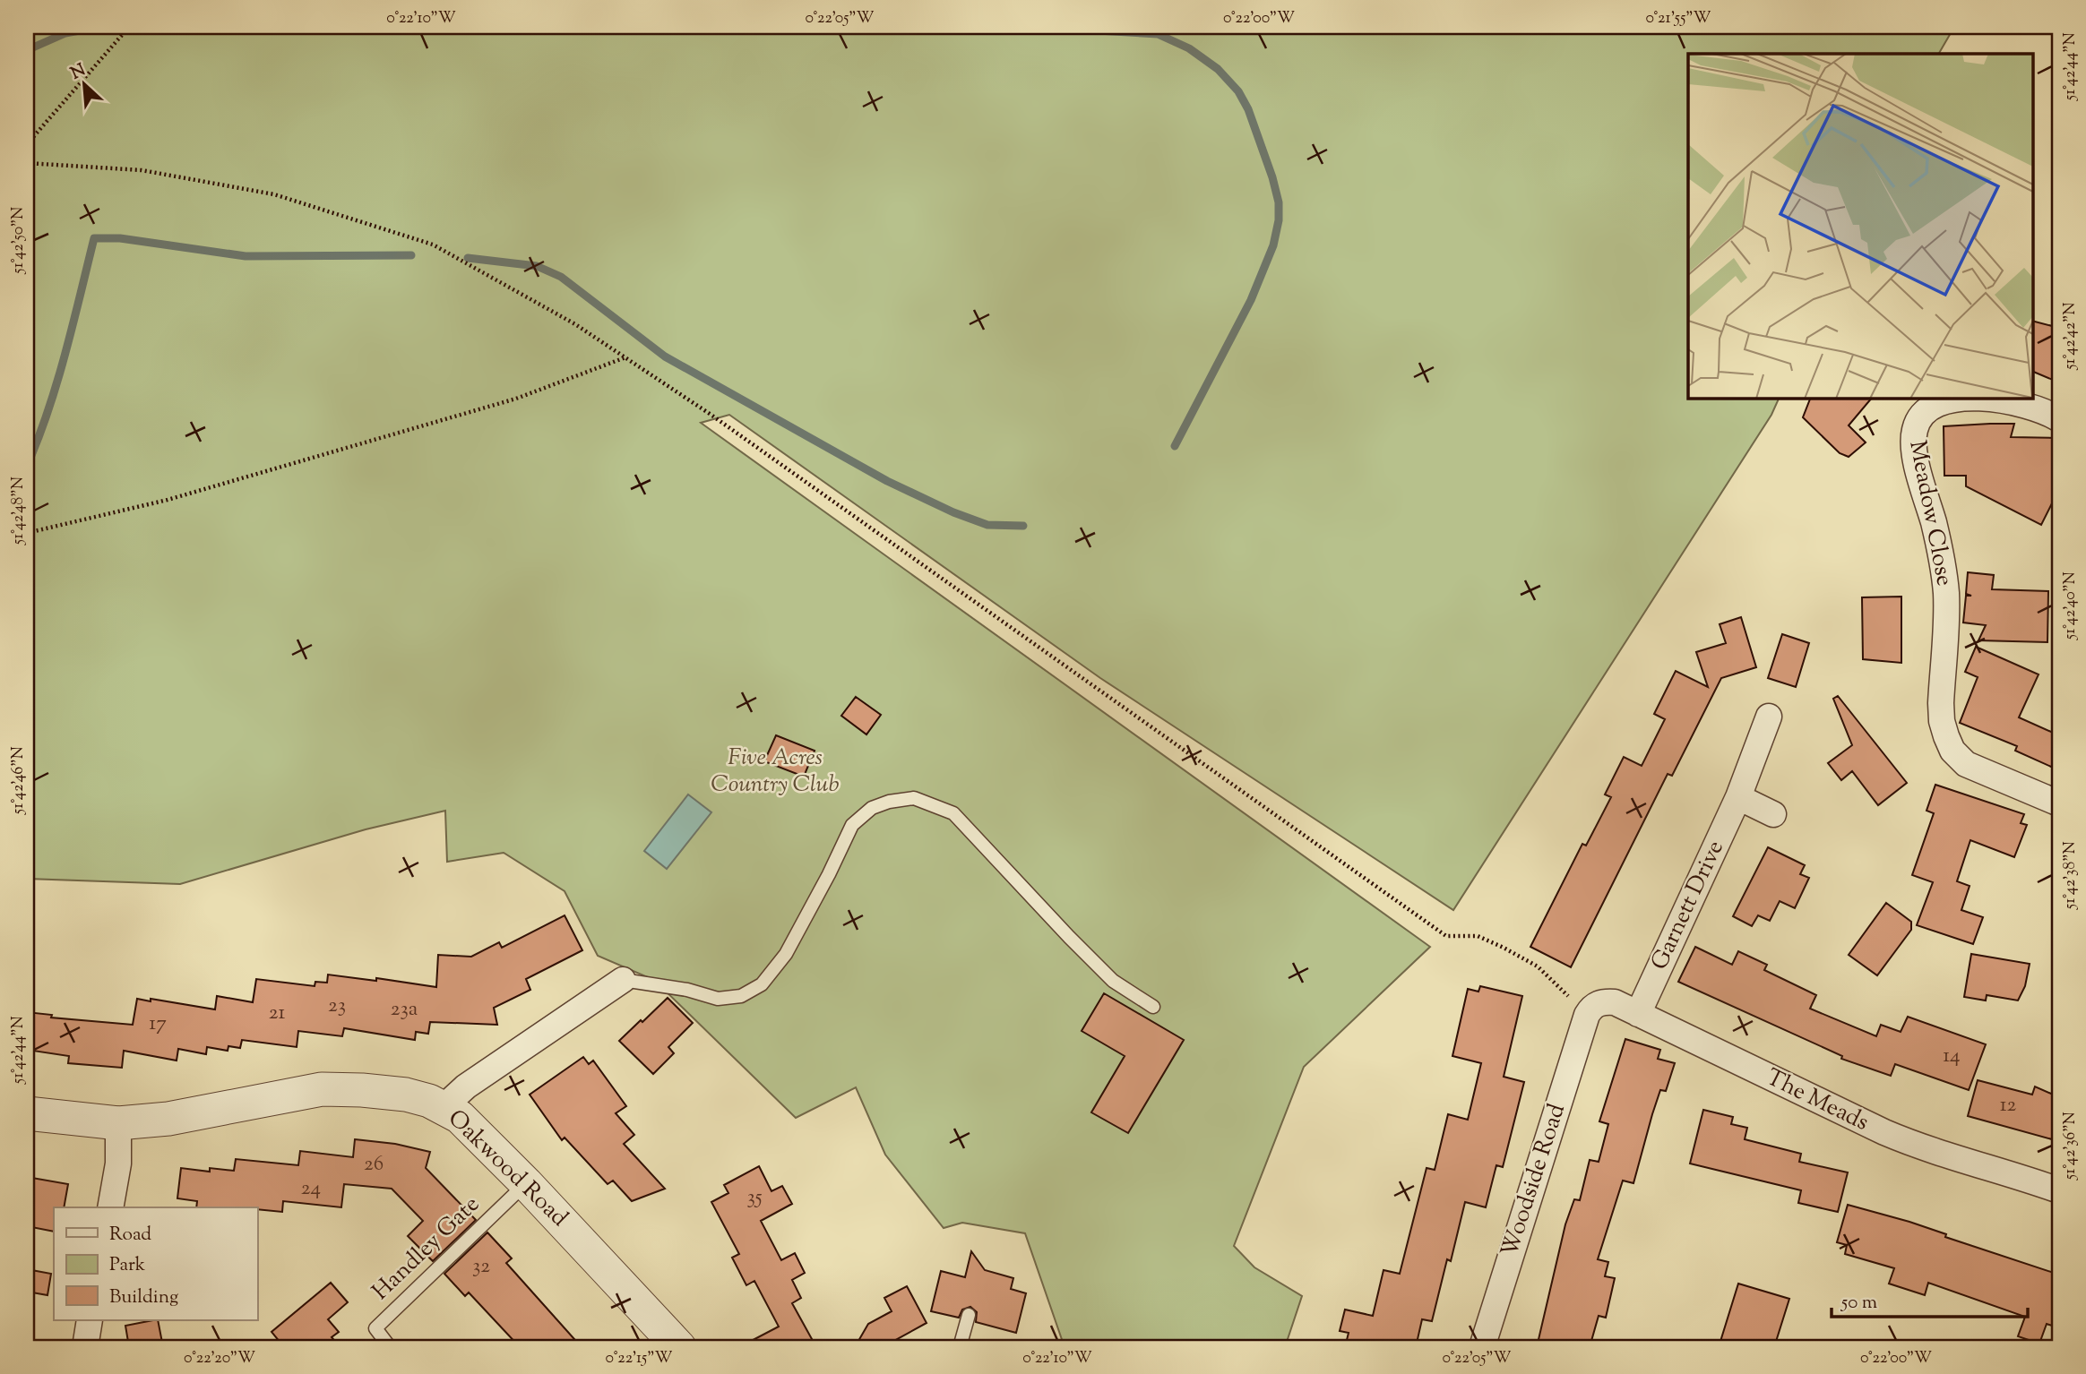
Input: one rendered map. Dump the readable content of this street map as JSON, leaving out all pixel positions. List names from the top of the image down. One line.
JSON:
{"streets":{"street":["Meadow Close","Garnett Drive","The Meads","Oakwood Road","Woodside Road"],"lane":["Handley Gate"]},"crossings":[["Garnett Drive","The Meads"],["The Meads","Woodside Road"],["Oakwood Road","Handley Gate"]],"parks":["Five Acres Country Club"],"house_numbers":["23","23a","21","17","14","12","26","24","35","32"],"legend":["Road","Park","Building"],"scale_bar":"50 m","north":"top left","coordinates":["0°22'10\"W","0°22'05\"W","0°22'00\"W","0°21'55\"W","51°42'44\"N","51°42'50\"N","51°42'42\"N","51°42'48\"N","51°42'40\"N","51°42'46\"N","51°42'38\"N","51°42'36\"N","0°22'20\"W","0°22'15\"W"]}
